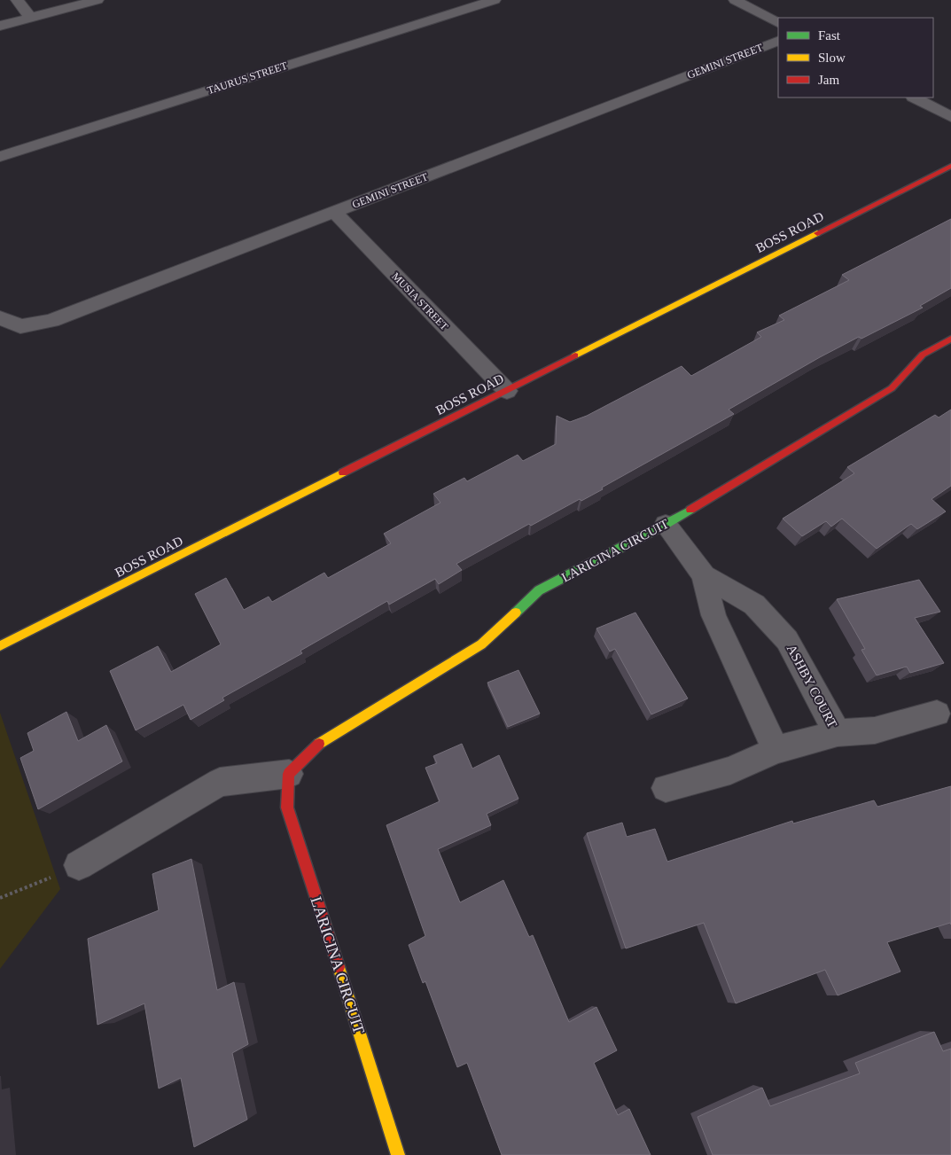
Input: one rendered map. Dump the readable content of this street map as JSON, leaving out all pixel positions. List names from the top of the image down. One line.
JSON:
{"streets":{"street":["GEMINI STREET","TAURUS STREET","BOSS ROAD","MUSIA STREET","LARICINA CIRCUIT","ASHBY COURT"]},"crossings":[["GEMINI STREET","MUSIA STREET"],["BOSS ROAD","MUSIA STREET"],["LARICINA CIRCUIT","ASHBY COURT"]],"legend":["Fast","Slow","Jam"]}
